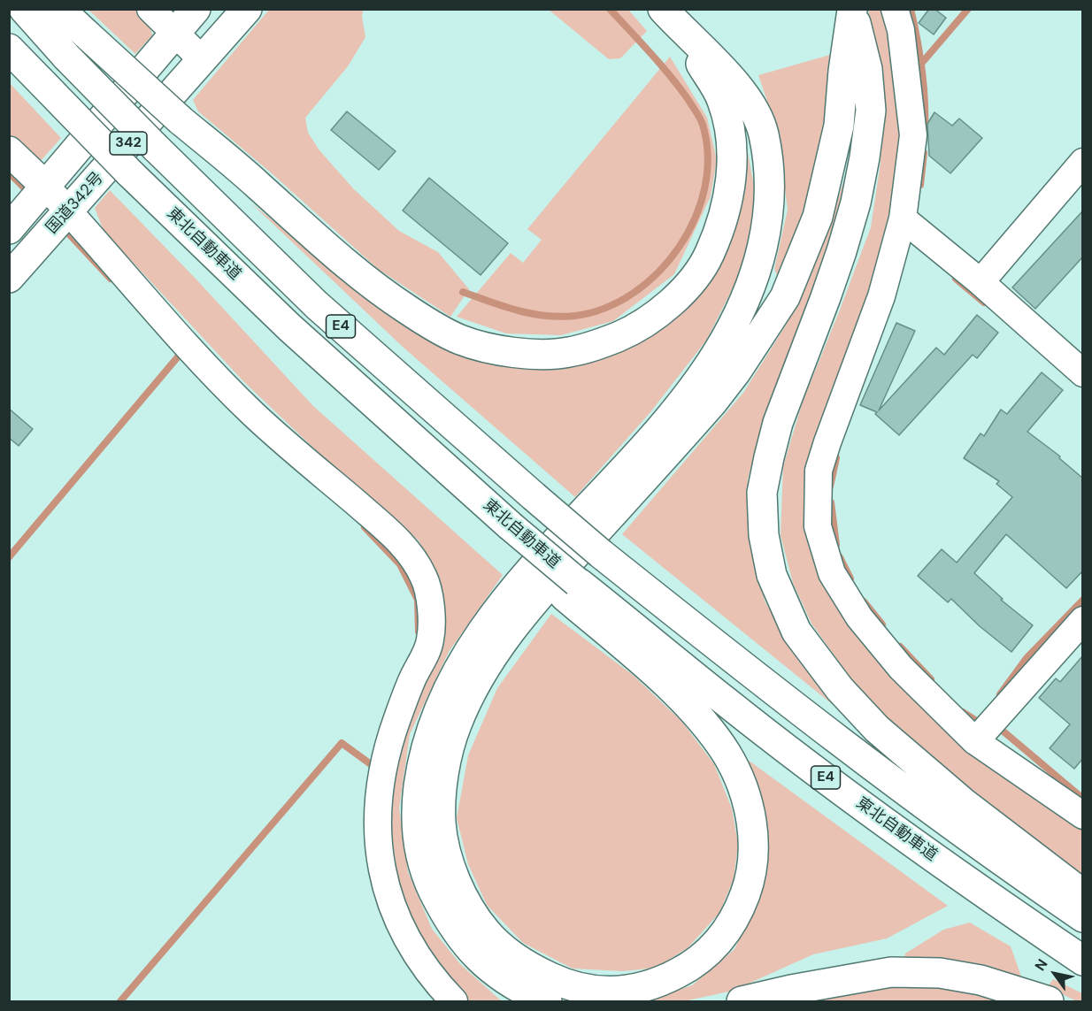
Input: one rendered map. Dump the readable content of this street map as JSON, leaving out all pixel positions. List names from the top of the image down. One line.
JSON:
{"streets":{"main road":["342","国道342号","東北自動車道","E4"]},"north":"top left"}
